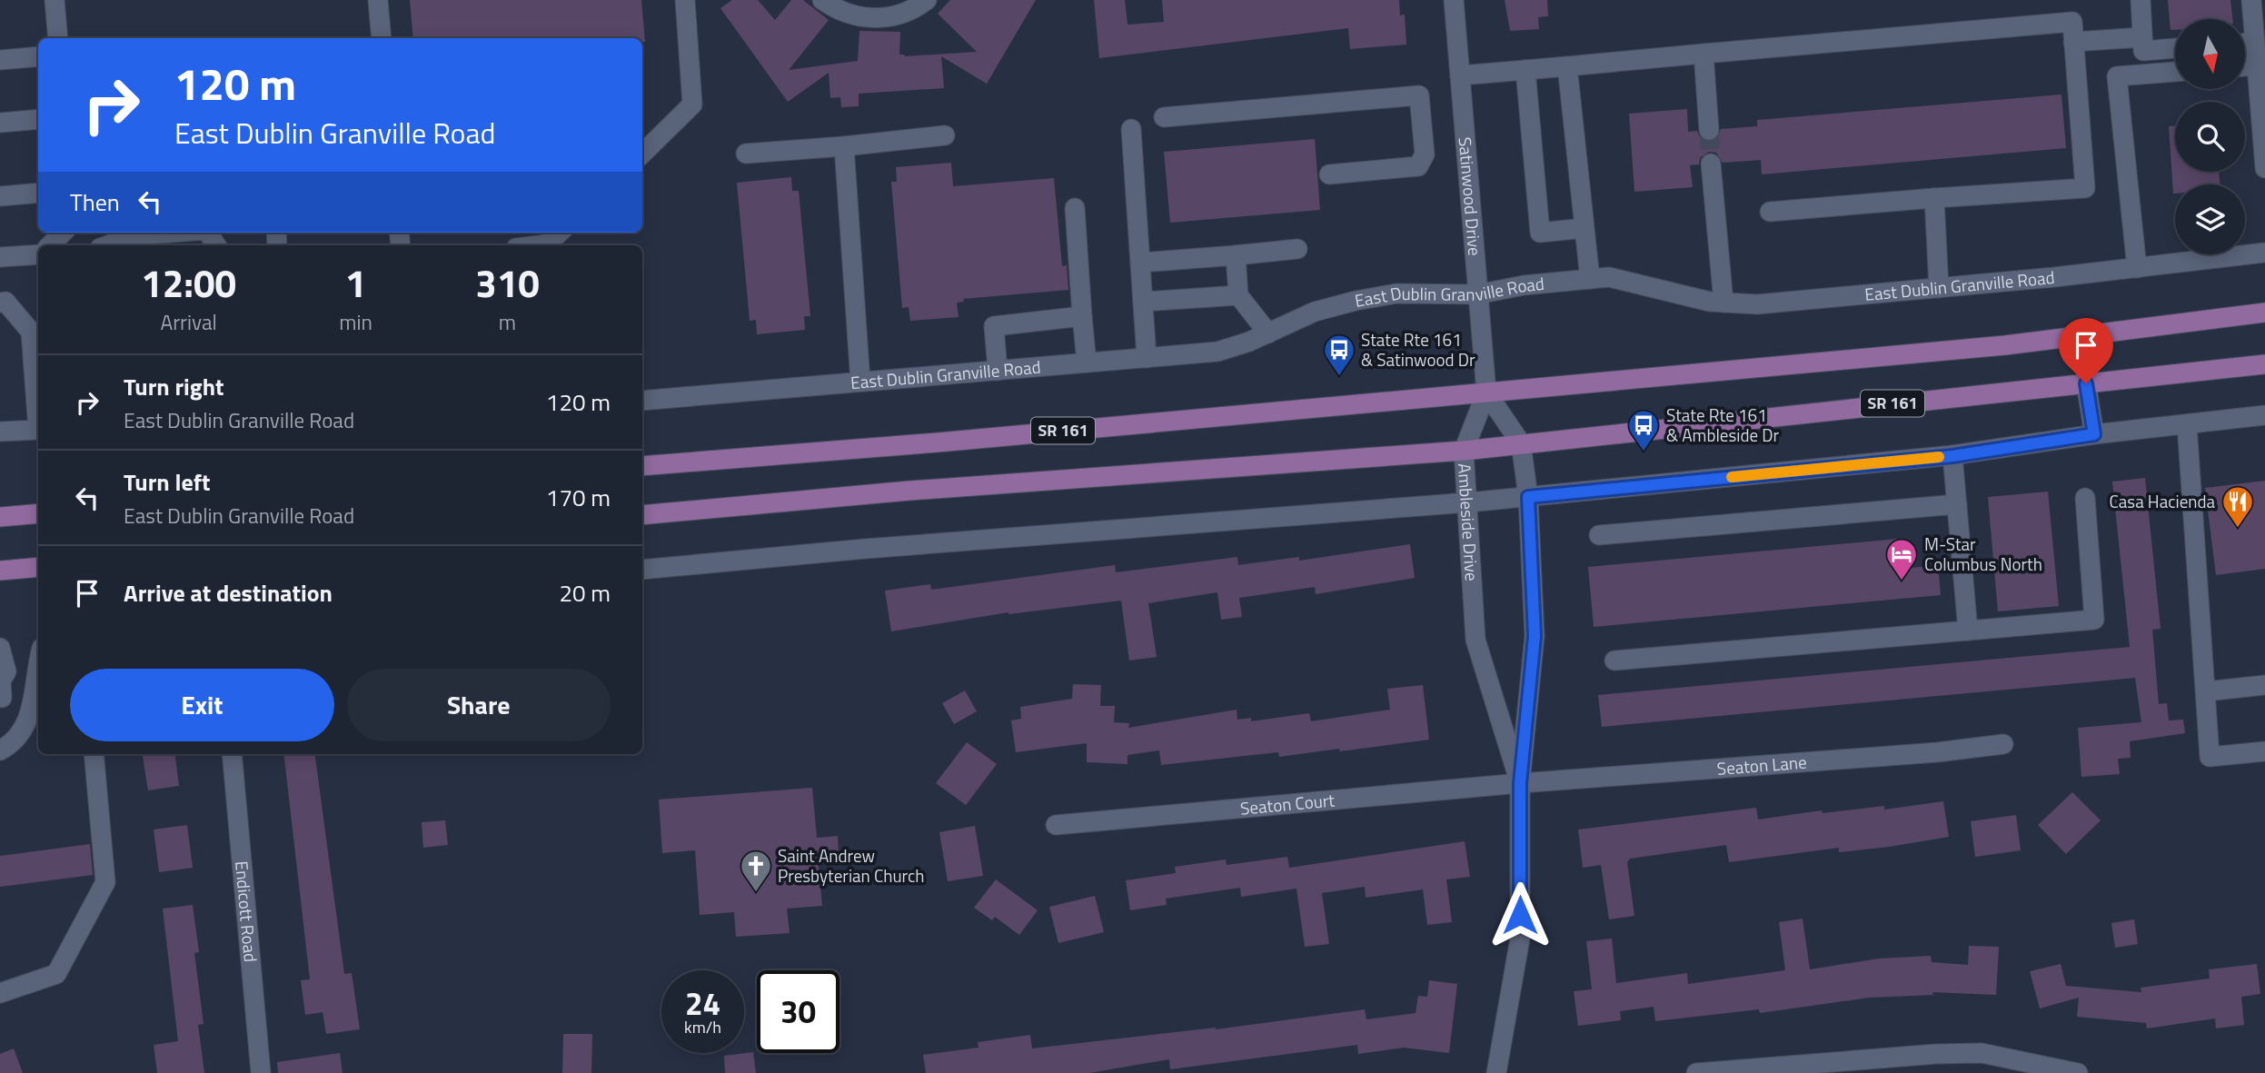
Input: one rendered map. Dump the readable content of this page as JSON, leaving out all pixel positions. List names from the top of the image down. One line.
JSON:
{"streets":{"main road":["SR 161"],"street":["Satinwood Drive","East Dublin Granville Road","Ambleside Drive","Seaton Lane","Seaton Court","Endicott Road"]},"crossings":[["Satinwood Drive","East Dublin Granville Road"],["Satinwood Drive","SR 161"],["Satinwood Drive","Ambleside Drive"],["SR 161","Ambleside Drive"],["Ambleside Drive","Seaton Lane"],["Ambleside Drive","Seaton Court"],["Seaton Lane","Seaton Court"]],"places":{"bus stop":["State Rte 161 & Satinwood Dr","State Rte 161 & Ambleside Dr"],"restaurant":["Casa Hacienda"],"hotel":["M-Star Columbus North"],"church":["Saint Andrew Presbyterian Church"]},"north":"bottom","page":{"turn":["120 m","East Dublin Granville Road"],"then":"Then","eta":["12:00","Arrival","1","min","310","m"],"list":[{"name":"Turn right","note":"East Dublin Granville Road","value":"120 m"},{"name":"Turn left","note":"East Dublin Granville Road","value":"170 m"},{"name":"Arrive at destination","value":"20 m"}],"buttons":["Exit","Share"],"speed":"24 km/h","limit":"30"}}
